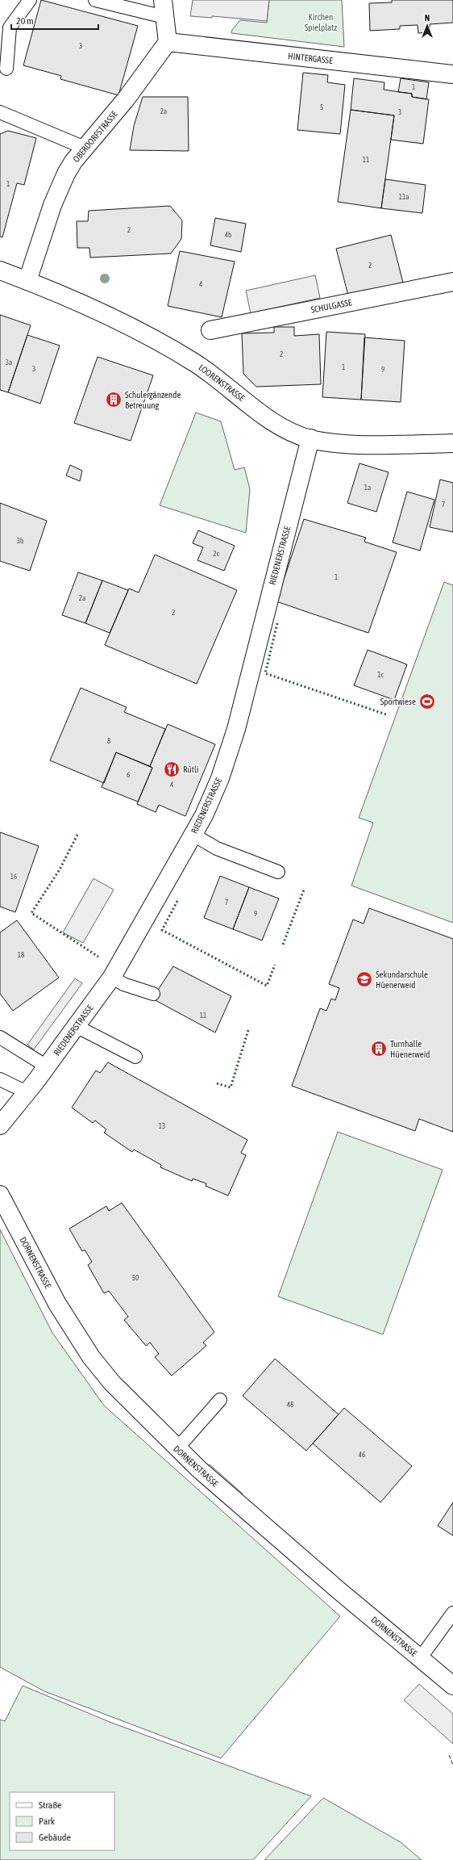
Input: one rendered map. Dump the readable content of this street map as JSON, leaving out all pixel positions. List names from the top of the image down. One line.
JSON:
{"streets":{"street":["HINTERGASSE","OBERDORFSTRASSE","SCHULGASSE","LOORENSTRASSE","RIEDENERSTRASSE","DORNENSTRASSE"]},"crossings":[["HINTERGASSE","OBERDORFSTRASSE"],["OBERDORFSTRASSE","LOORENSTRASSE"],["LOORENSTRASSE","RIEDENERSTRASSE"]],"parks":["Kirchen Spielplatz"],"places":{"building":["Schulergänzende Betreuung","Turnhalle Hüenerweid"],"sports":["Sportwiese"],"restaurant":["Rütli"],"school or university":["Sekundarschule Hüenerweid"]},"house_numbers":["3","1","5","2a","3","11","1","11a","2","4b","2","4","2","3a","1","3","9","1a","7","3b","2c","1","2a","2","1c","8","6","4","16","7","9","18","11","13","50","48","46"],"legend":["Straße","Park","Gebäude"],"scale_bar":"20 m","north":"top"}
